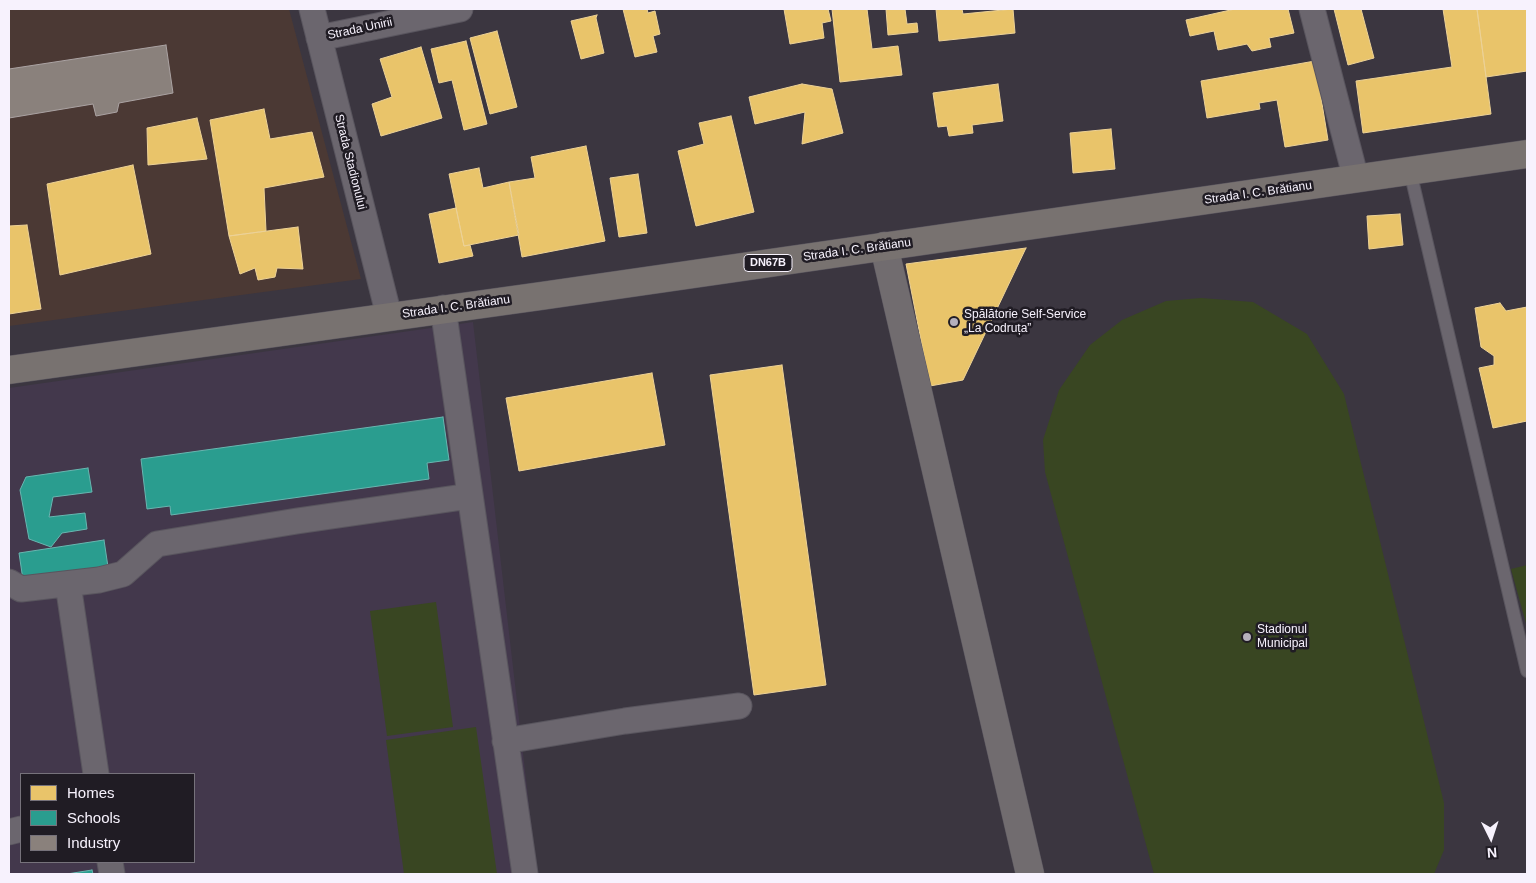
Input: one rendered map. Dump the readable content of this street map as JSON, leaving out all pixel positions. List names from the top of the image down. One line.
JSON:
{"streets":{"main road":["Strada I. C. Brătianu","DN67B"],"street":["Strada Unirii","Strada Stadionului"]},"crossings":[["Strada Unirii","Strada Stadionului"],["Strada Stadionului","Strada I. C. Brătianu"]],"places":["Spălătorie Self-Service „La Codruța”","Stadionul Municipal"],"legend":["Homes","Schools","Industry"],"north":"bottom"}
